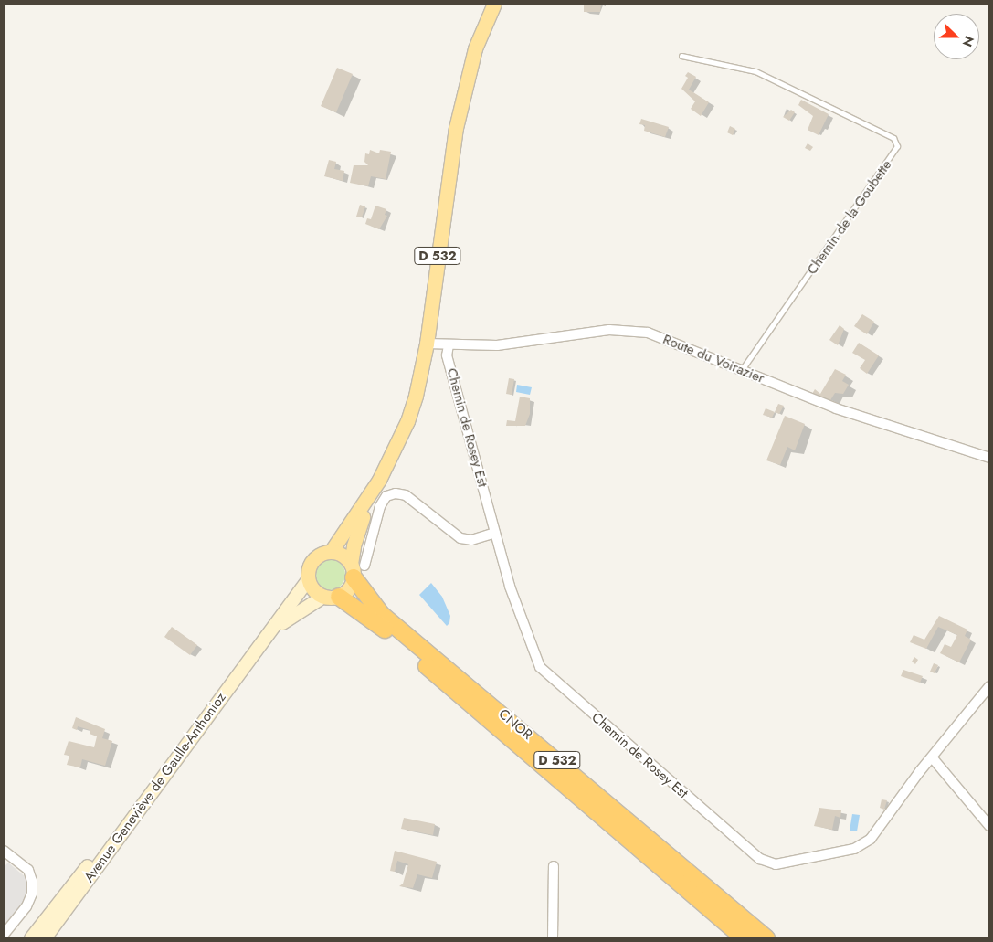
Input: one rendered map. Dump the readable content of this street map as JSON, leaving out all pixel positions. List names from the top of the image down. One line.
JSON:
{"streets":{"highway":["D 532","CNOR"],"main road":["Avenue Geneviève de Gaulle-Anthonioz"],"street":["Route du Voirazier","Chemin de Rosey Est"],"lane":["Chemin de la Goubette"]},"crossings":[["Chemin de la Goubette","Route du Voirazier"],["D 532","Route du Voirazier"],["D 532","CNOR"],["D 532","Avenue Geneviève de Gaulle-Anthonioz"],["Route du Voirazier","Chemin de Rosey Est"],["CNOR","Avenue Geneviève de Gaulle-Anthonioz"]],"north":"right"}
